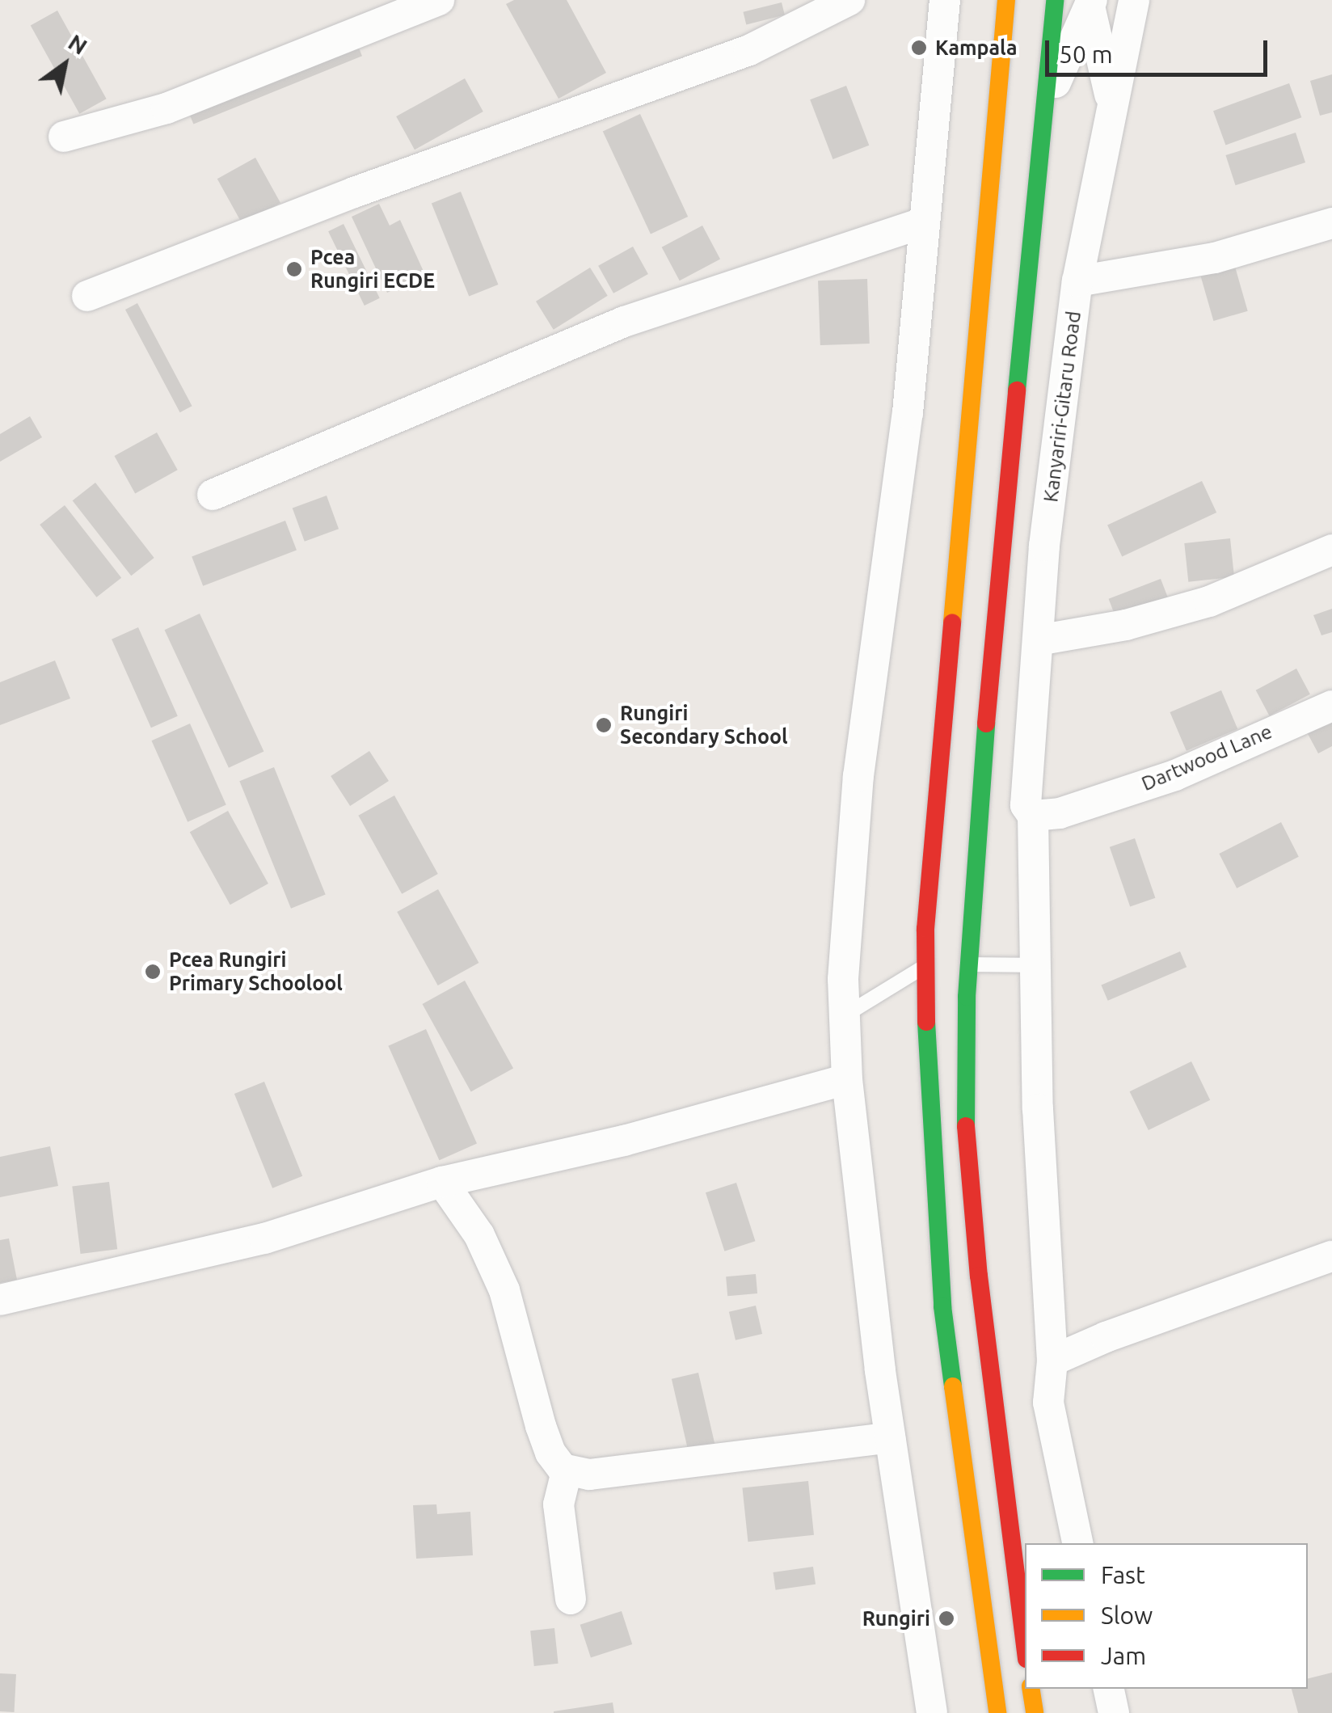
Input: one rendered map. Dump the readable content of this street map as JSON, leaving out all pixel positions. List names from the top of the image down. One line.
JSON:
{"streets":{"street":["Kanyariri-Gitaru Road","Dartwood Lane"]},"crossings":[["Kanyariri-Gitaru Road","Dartwood Lane"]],"places":["Kampala","Pcea Rungiri ECDE","Rungiri Secondary School","Pcea Rungiri Primary Schoolool","Rungiri"],"legend":["Fast","Slow","Jam"],"scale_bar":"50 m","north":"top right"}
